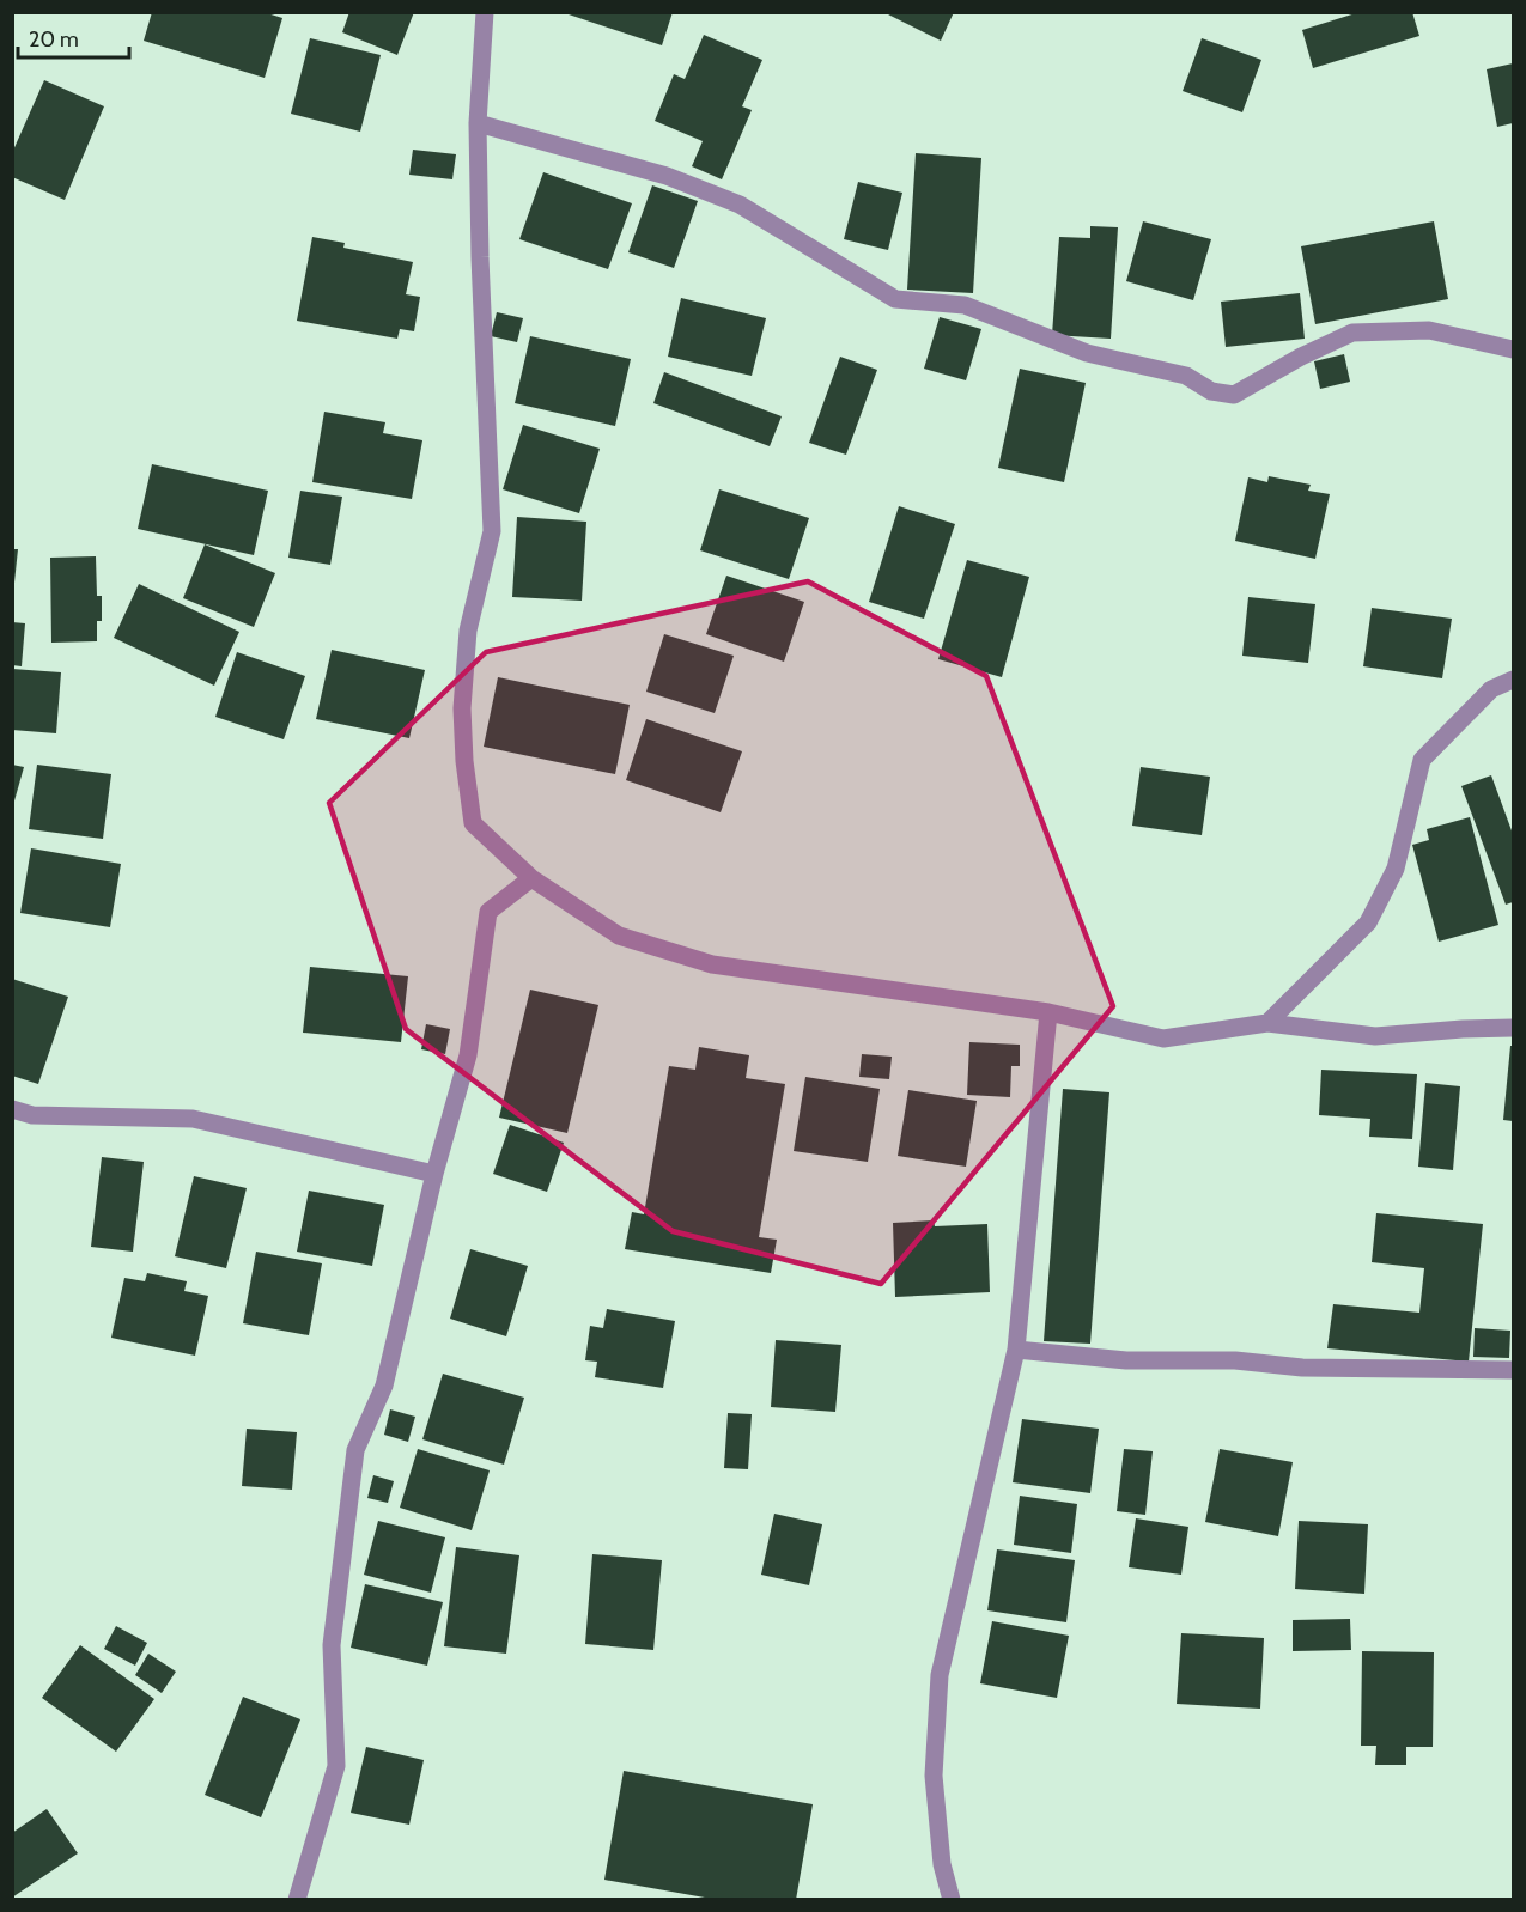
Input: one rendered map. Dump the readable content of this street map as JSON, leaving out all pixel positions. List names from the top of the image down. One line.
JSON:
{"scale_bar":"20 m"}
